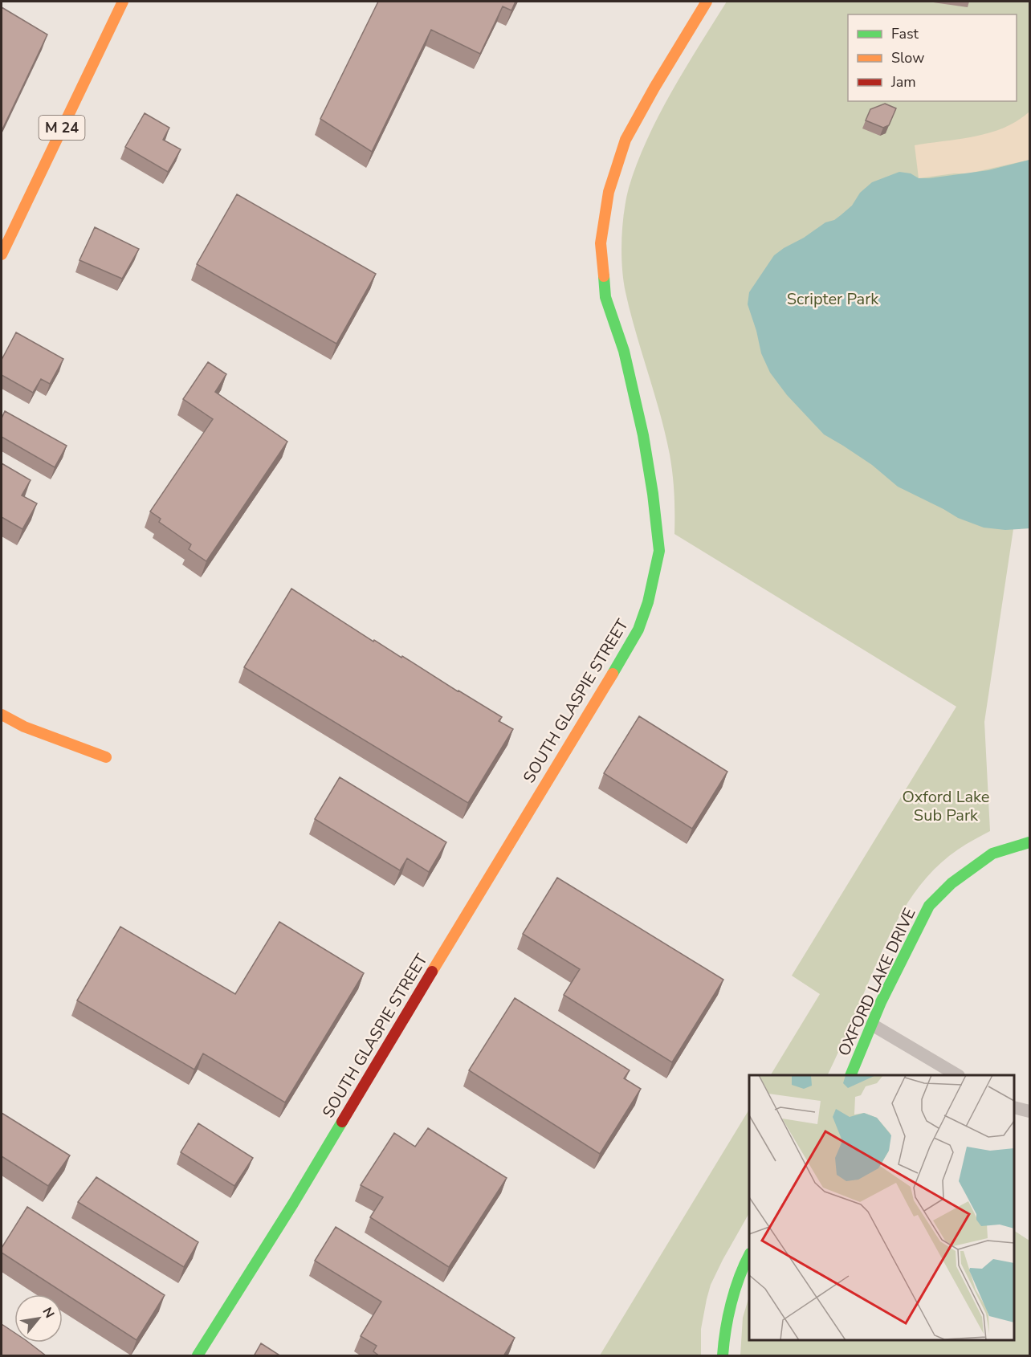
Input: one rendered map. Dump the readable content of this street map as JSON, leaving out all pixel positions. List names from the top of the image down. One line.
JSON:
{"streets":{"street":["M 24","SOUTH GLASPIE STREET","OXFORD LAKE DRIVE"]},"parks":["Scripter Park","Oxford Lake Sub Park"],"legend":["Fast","Slow","Jam"],"north":"top right"}
